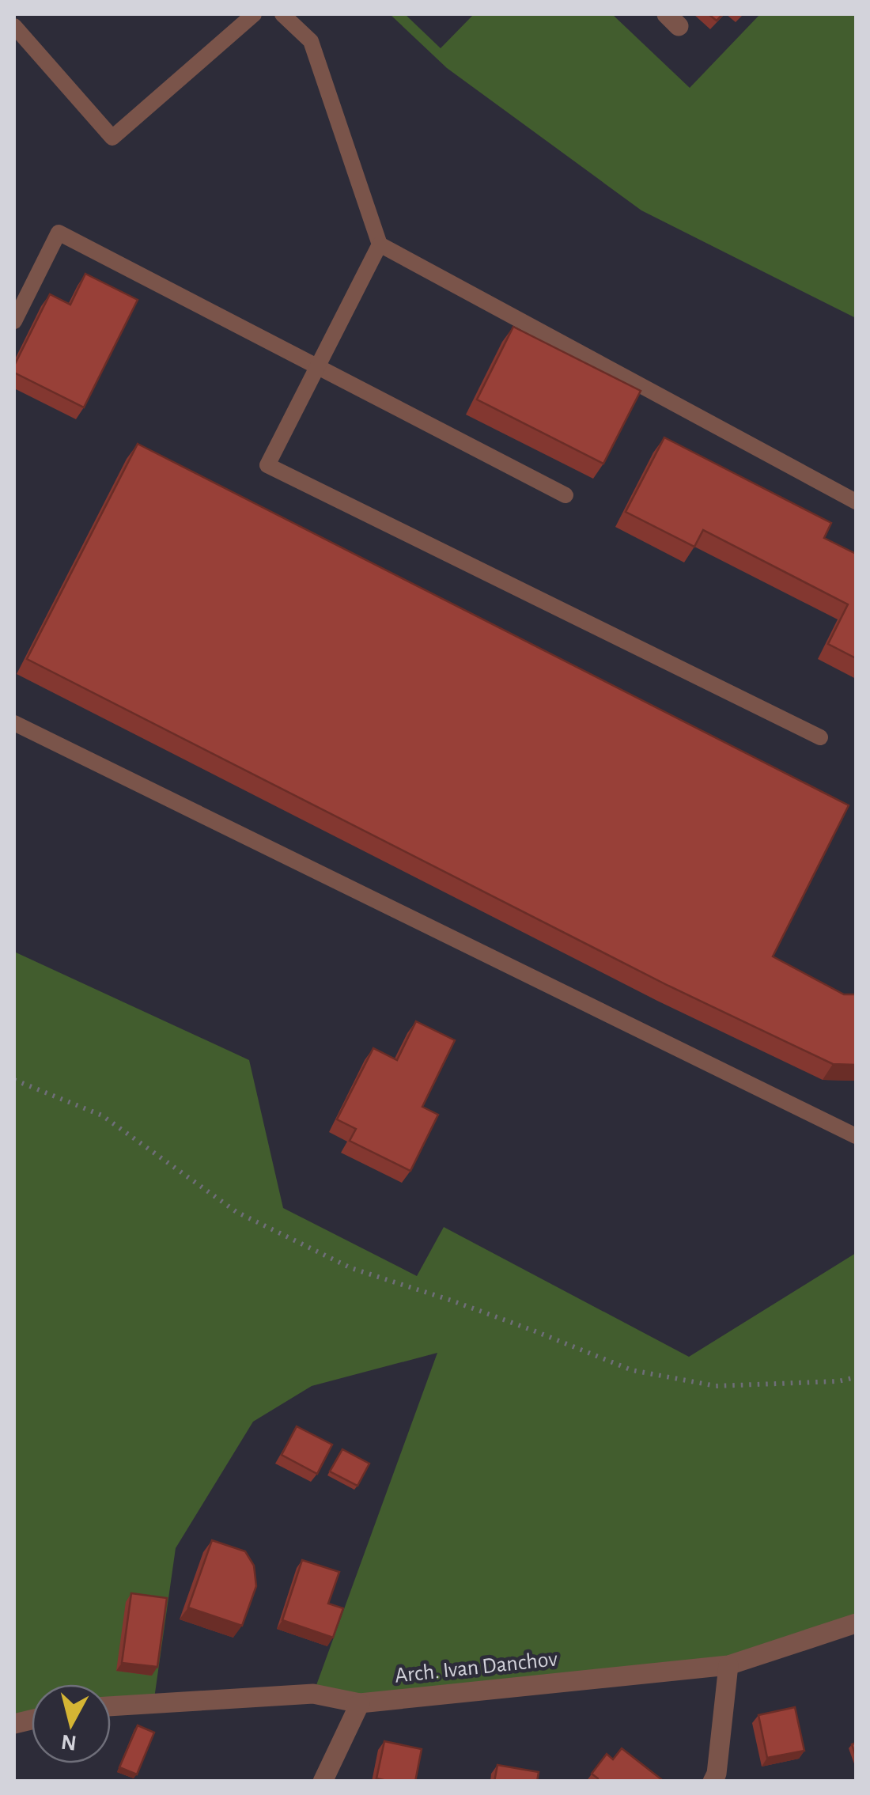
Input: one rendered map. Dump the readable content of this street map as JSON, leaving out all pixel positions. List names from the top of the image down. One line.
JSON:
{"streets":{"street":["Arch. Ivan Danchov"]},"north":"bottom"}
